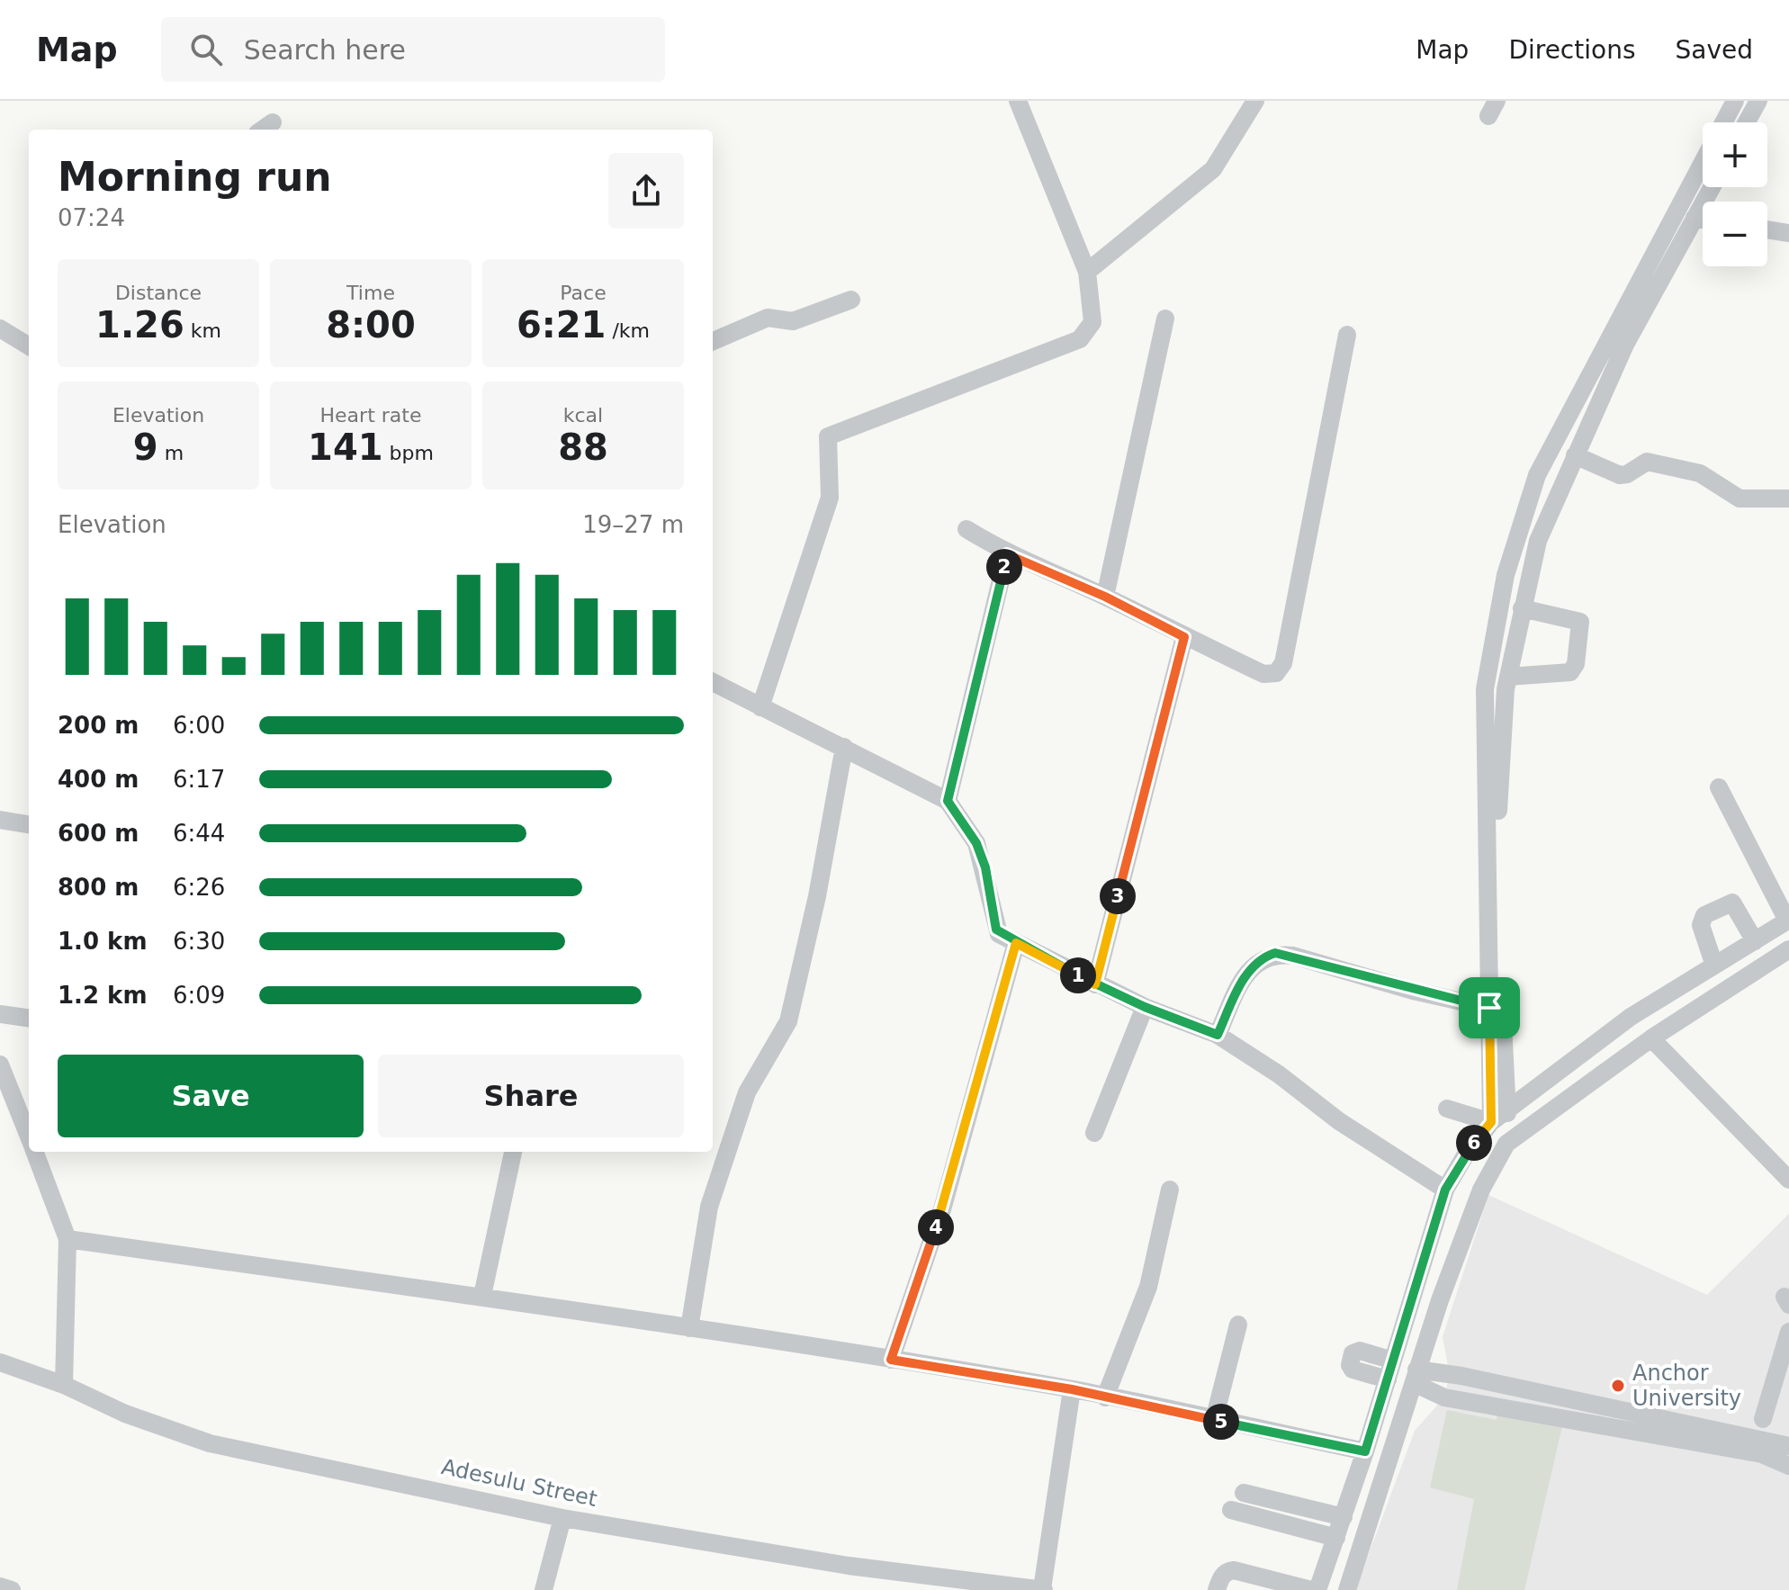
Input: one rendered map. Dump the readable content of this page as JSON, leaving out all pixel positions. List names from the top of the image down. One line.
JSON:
{"streets":{"street":["Adesulu Street"]},"places":["Anchor University"],"page":{"header":"Map","search":"Search here","nav":["Map","Directions","Saved"],"map_buttons":["+","−"],"heading":["Morning run","07:24"],"stats":[["Distance","1.26 km"],["Time","8:00"],["Pace","6:21 /km"],["Elevation","9 m"],["Heart rate","141 bpm"],["kcal","88"]],"chart":["Elevation","19–27 m"],"pins":["2","3","1","6","4","5"],"list":[{"name":"200 m","note":"6:00"},{"name":"400 m","note":"6:17"},{"name":"600 m","note":"6:44"},{"name":"800 m","note":"6:26"},{"name":"1.0 km","note":"6:30"},{"name":"1.2 km","note":"6:09"}],"buttons":["Save","Share"]}}
